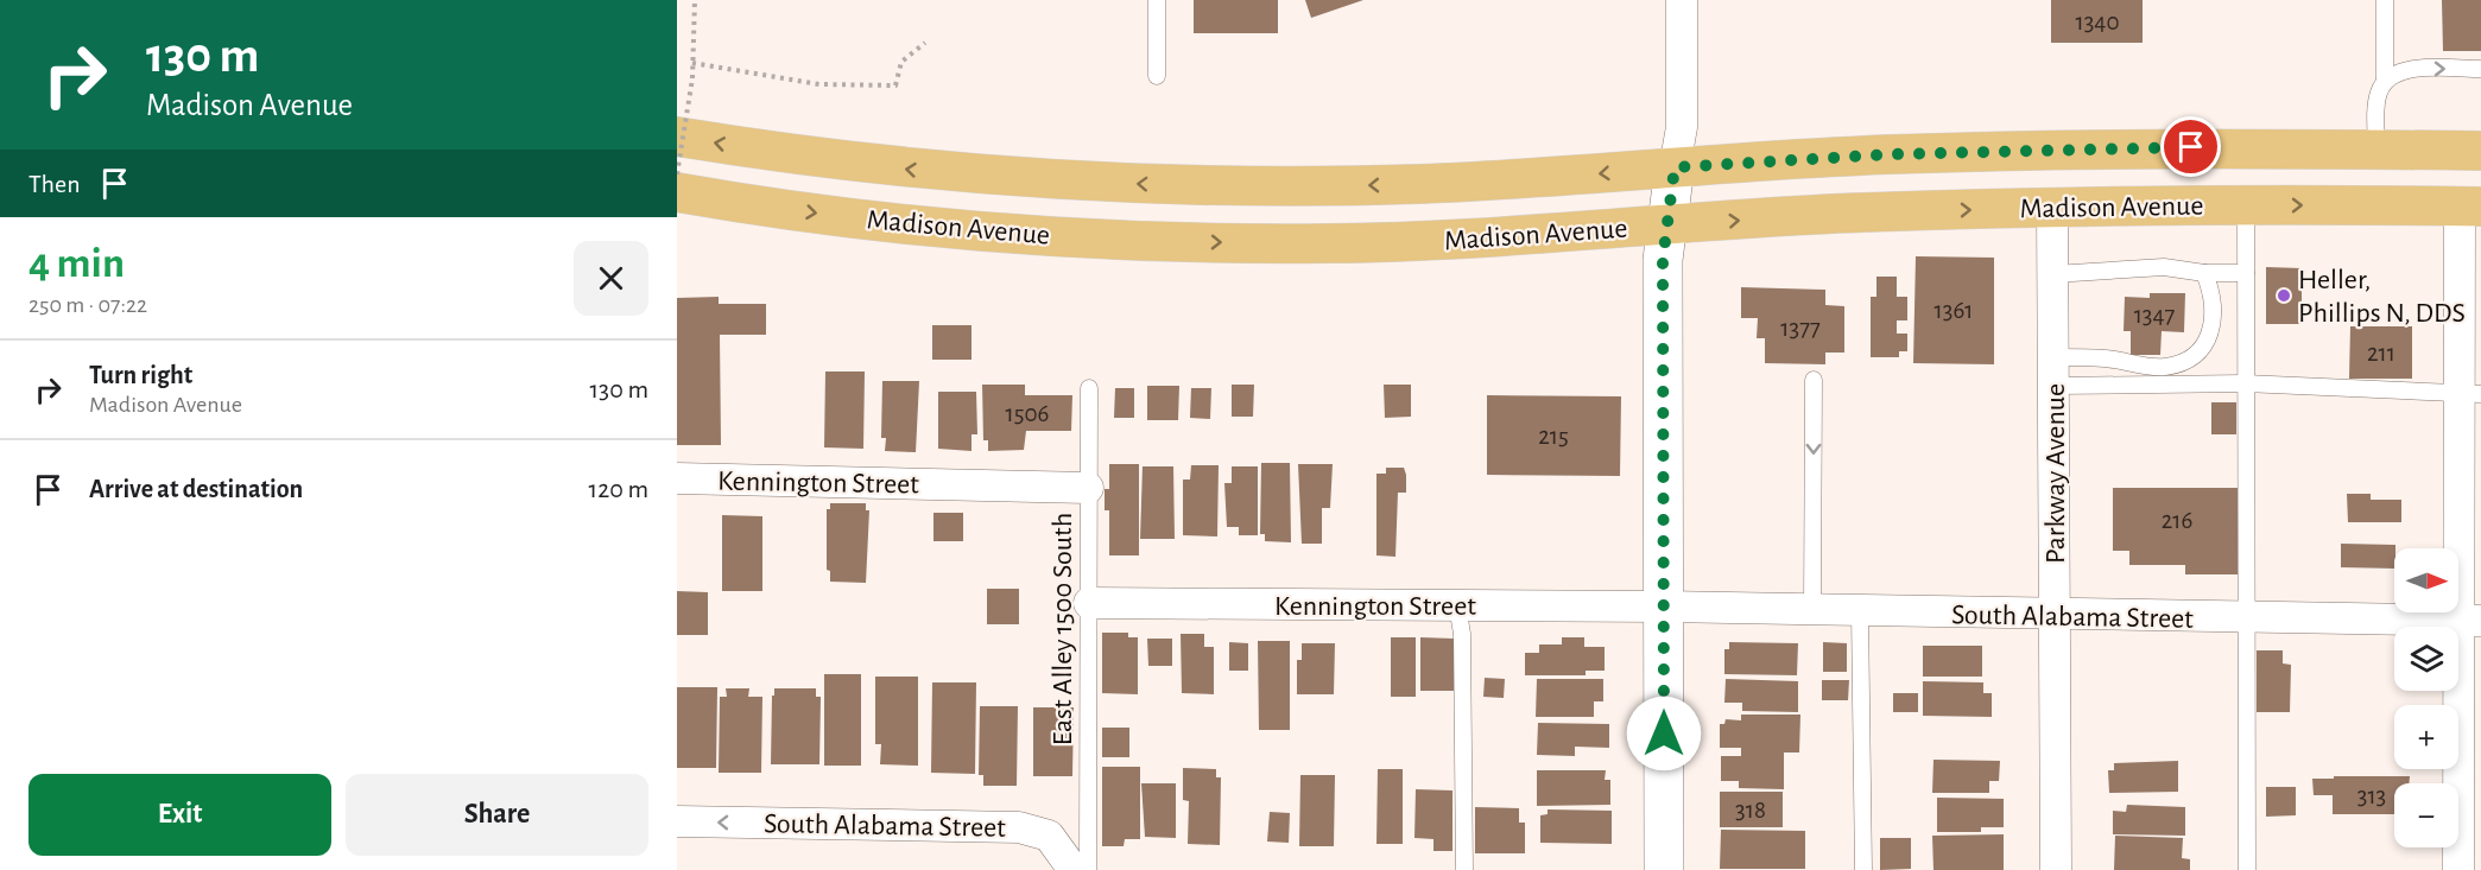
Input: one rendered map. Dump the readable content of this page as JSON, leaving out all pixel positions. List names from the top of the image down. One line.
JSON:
{"streets":{"main road":["Madison Avenue"],"street":["Parkway Avenue","Kennington Street","South Alabama Street"],"lane":["East Alley 1500 South"]},"crossings":[["Madison Avenue","Parkway Avenue"],["Parkway Avenue","South Alabama Street"],["Kennington Street","South Alabama Street"],["Kennington Street","East Alley 1500 South"]],"places":["Heller, Phillips N, DDS"],"house_numbers":["1340","1361","1347","1377","211","1506","215","216","313","318"],"north":"right","page":{"turn":["130 m","Madison Avenue"],"then":"Then","heading":["4 min","250 m · 07:22"],"list":[{"name":"Turn right","note":"Madison Avenue","value":"130 m"},{"name":"Arrive at destination","value":"120 m"}],"map_buttons":["+","−"],"buttons":["Exit","Share"]}}
